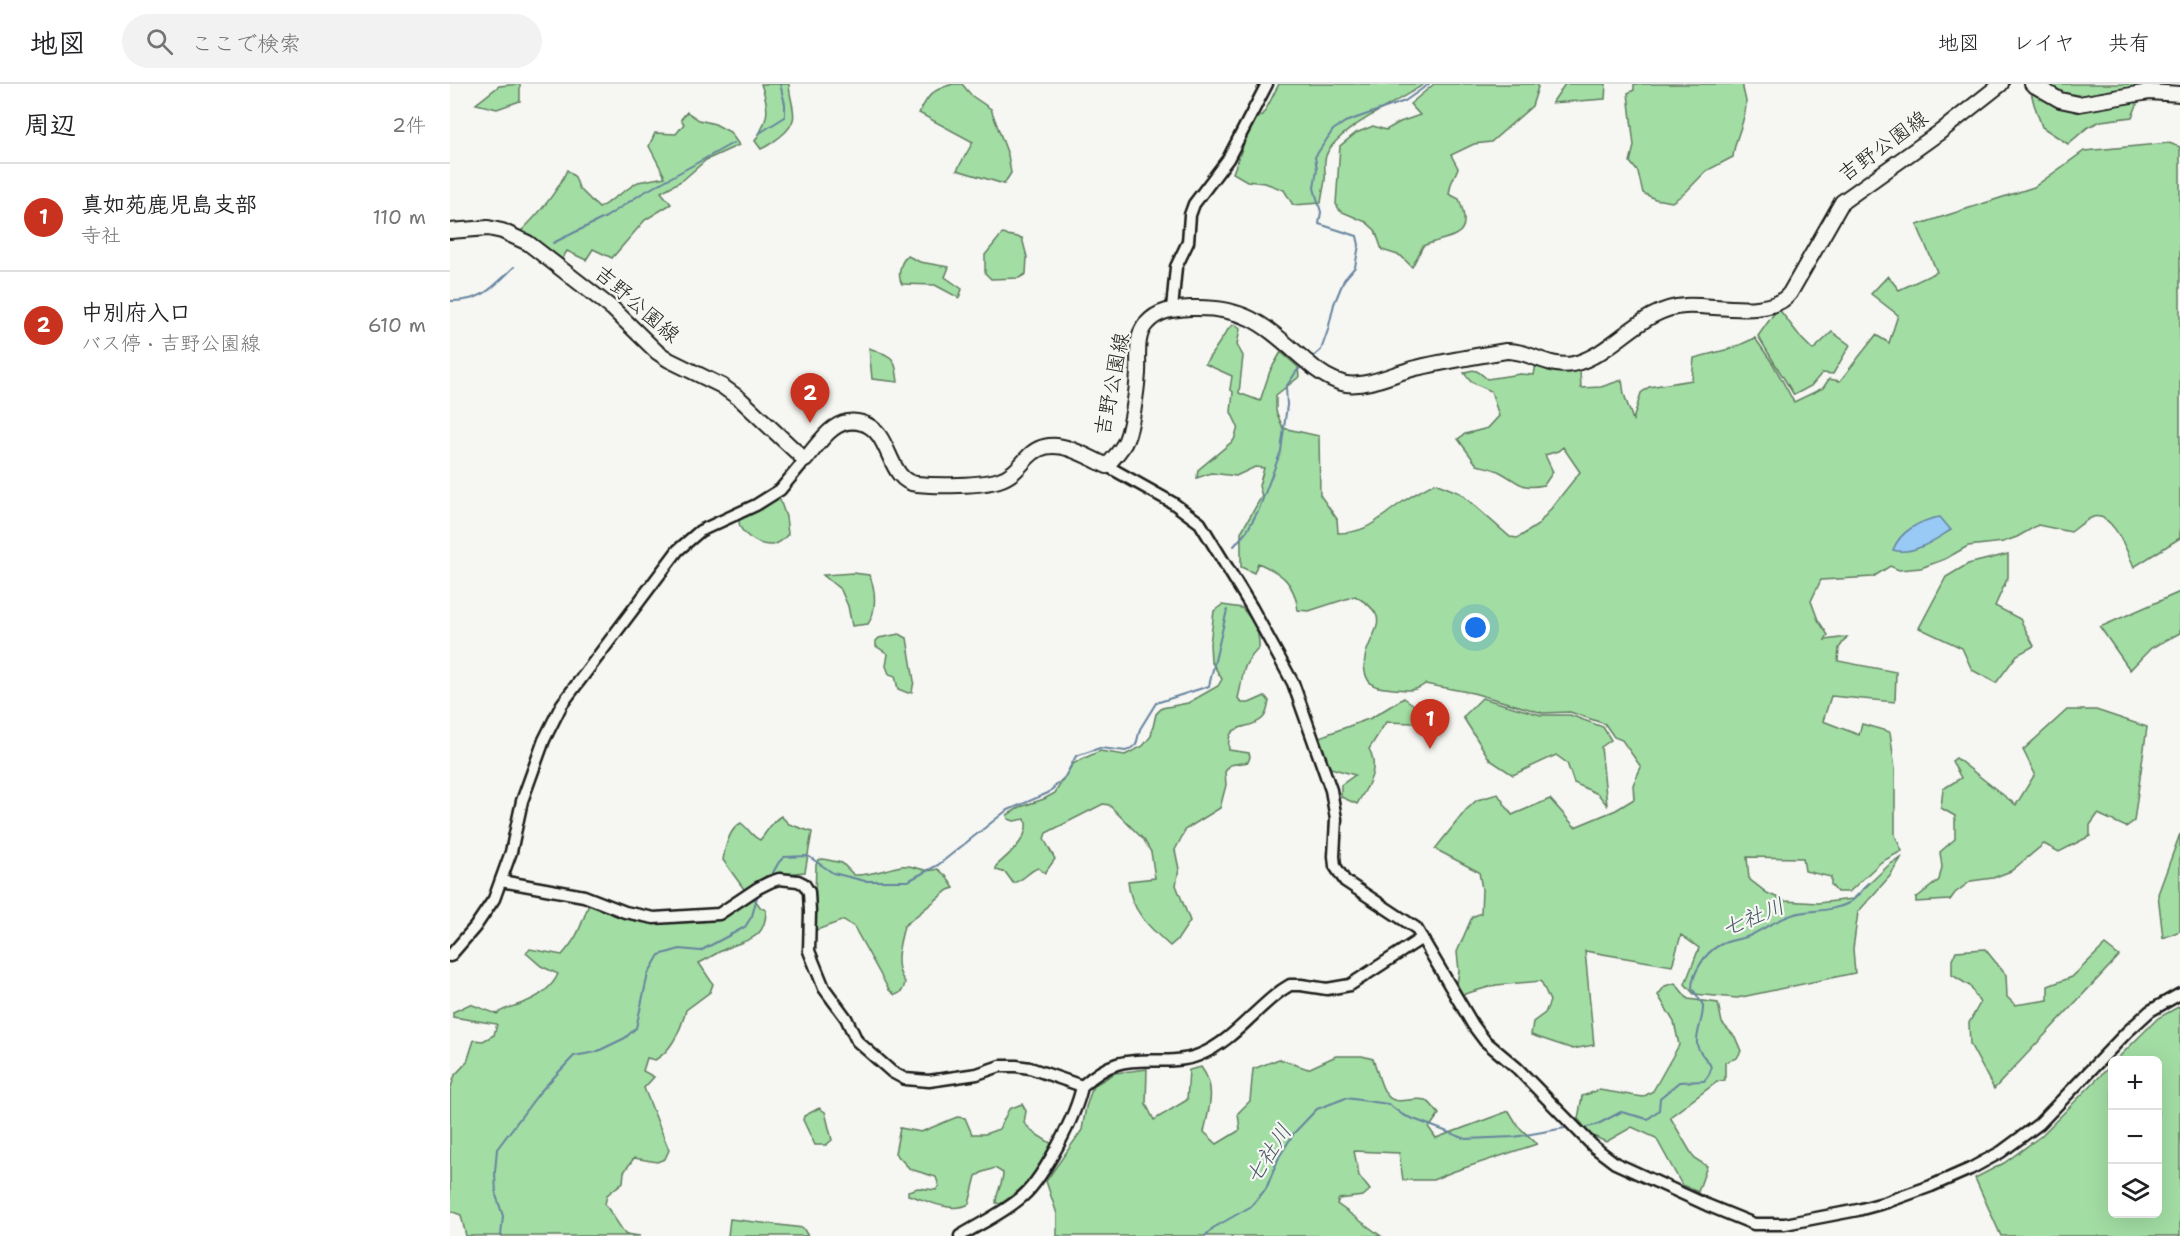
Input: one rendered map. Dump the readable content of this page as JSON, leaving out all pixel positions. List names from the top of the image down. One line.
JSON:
{"streets":{"main road":["吉野公園線"]},"water":["七社川"],"page":{"header":"地図","search":"ここで検索","nav":["地図","レイヤ","共有"],"heading":["周辺","2件"],"list":[{"mark":"1","name":"真如苑鹿児島支部","note":"寺社","value":"110 m"},{"mark":"2","name":"中別府入口","note":"バス停 · 吉野公園線","value":"610 m"}],"pins":["2","1"],"map_buttons":["+","−"]}}
